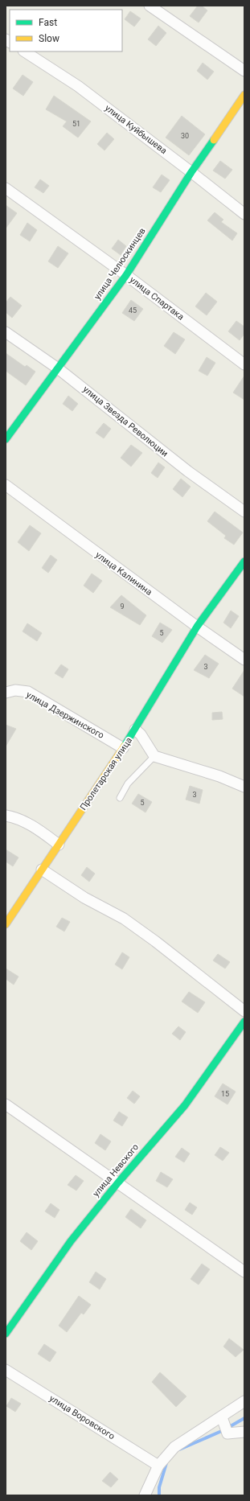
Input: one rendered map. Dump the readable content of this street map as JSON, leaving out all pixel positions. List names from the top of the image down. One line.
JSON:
{"streets":{"street":["улица Куйбышева","улица Челюскинцев","улица Спартака","улица Звезда Революции","улица Калинина","улица Дзержинского","Пролетарская улица","улица Невского","улица Воровского"]},"crossings":[["улица Куйбышева","улица Челюскинцев"],["улица Челюскинцев","улица Спартака"],["улица Челюскинцев","улица Звезда Революции"],["улица Дзержинского","Пролетарская улица"]],"house_numbers":["51","30","45","9","5","3","3","5","15"],"legend":["Fast","Slow"]}
